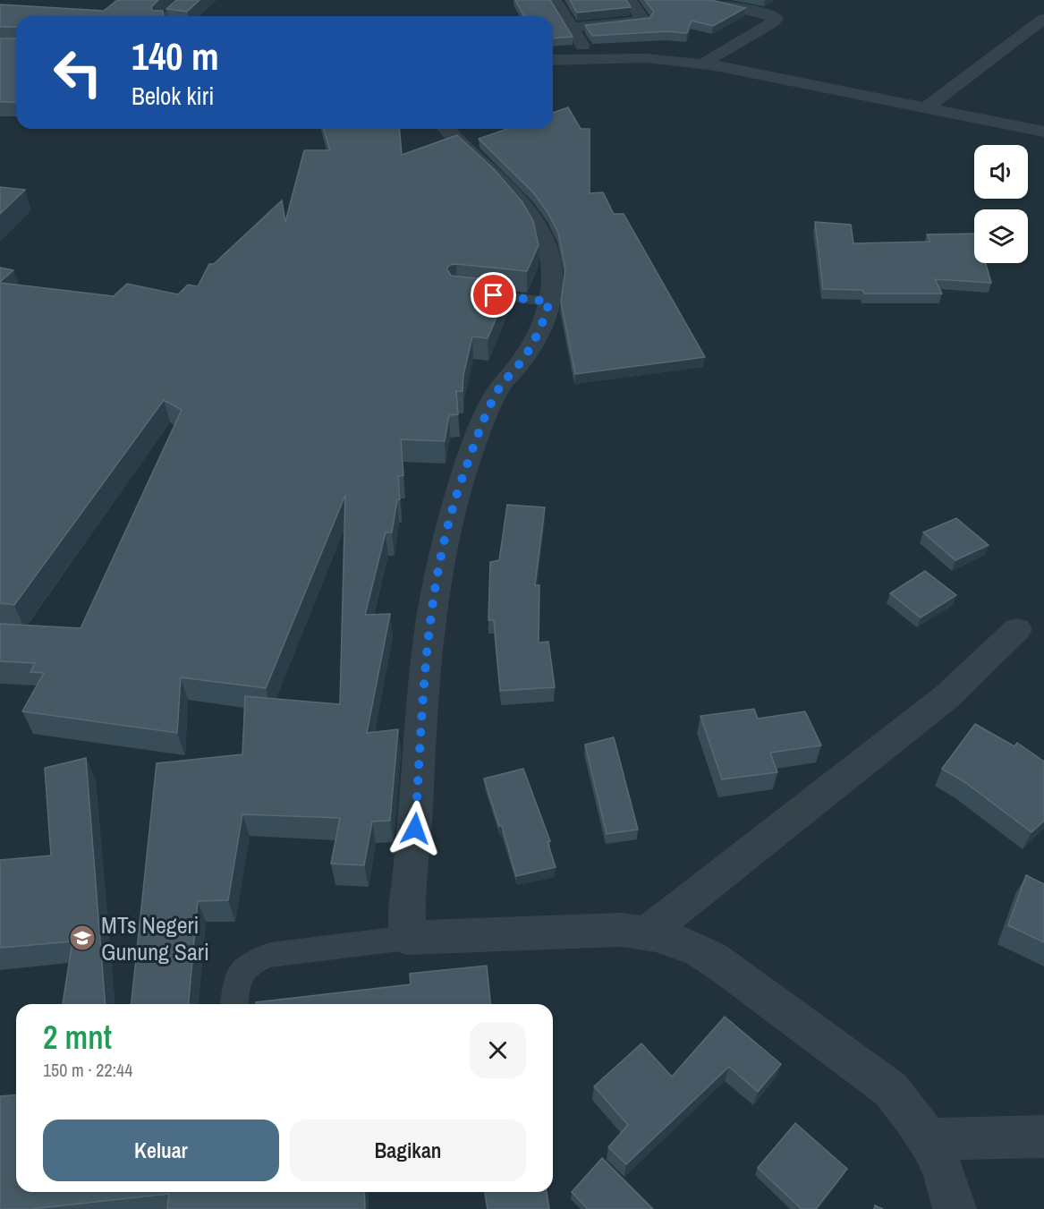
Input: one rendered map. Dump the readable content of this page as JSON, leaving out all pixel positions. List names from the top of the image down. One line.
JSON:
{"places":{"school or university":["MTs Negeri Gunung Sari"]},"page":{"turn":["140 m","Belok kiri"],"heading":["2 mnt","150 m · 22:44"],"buttons":["Keluar","Bagikan"]}}
